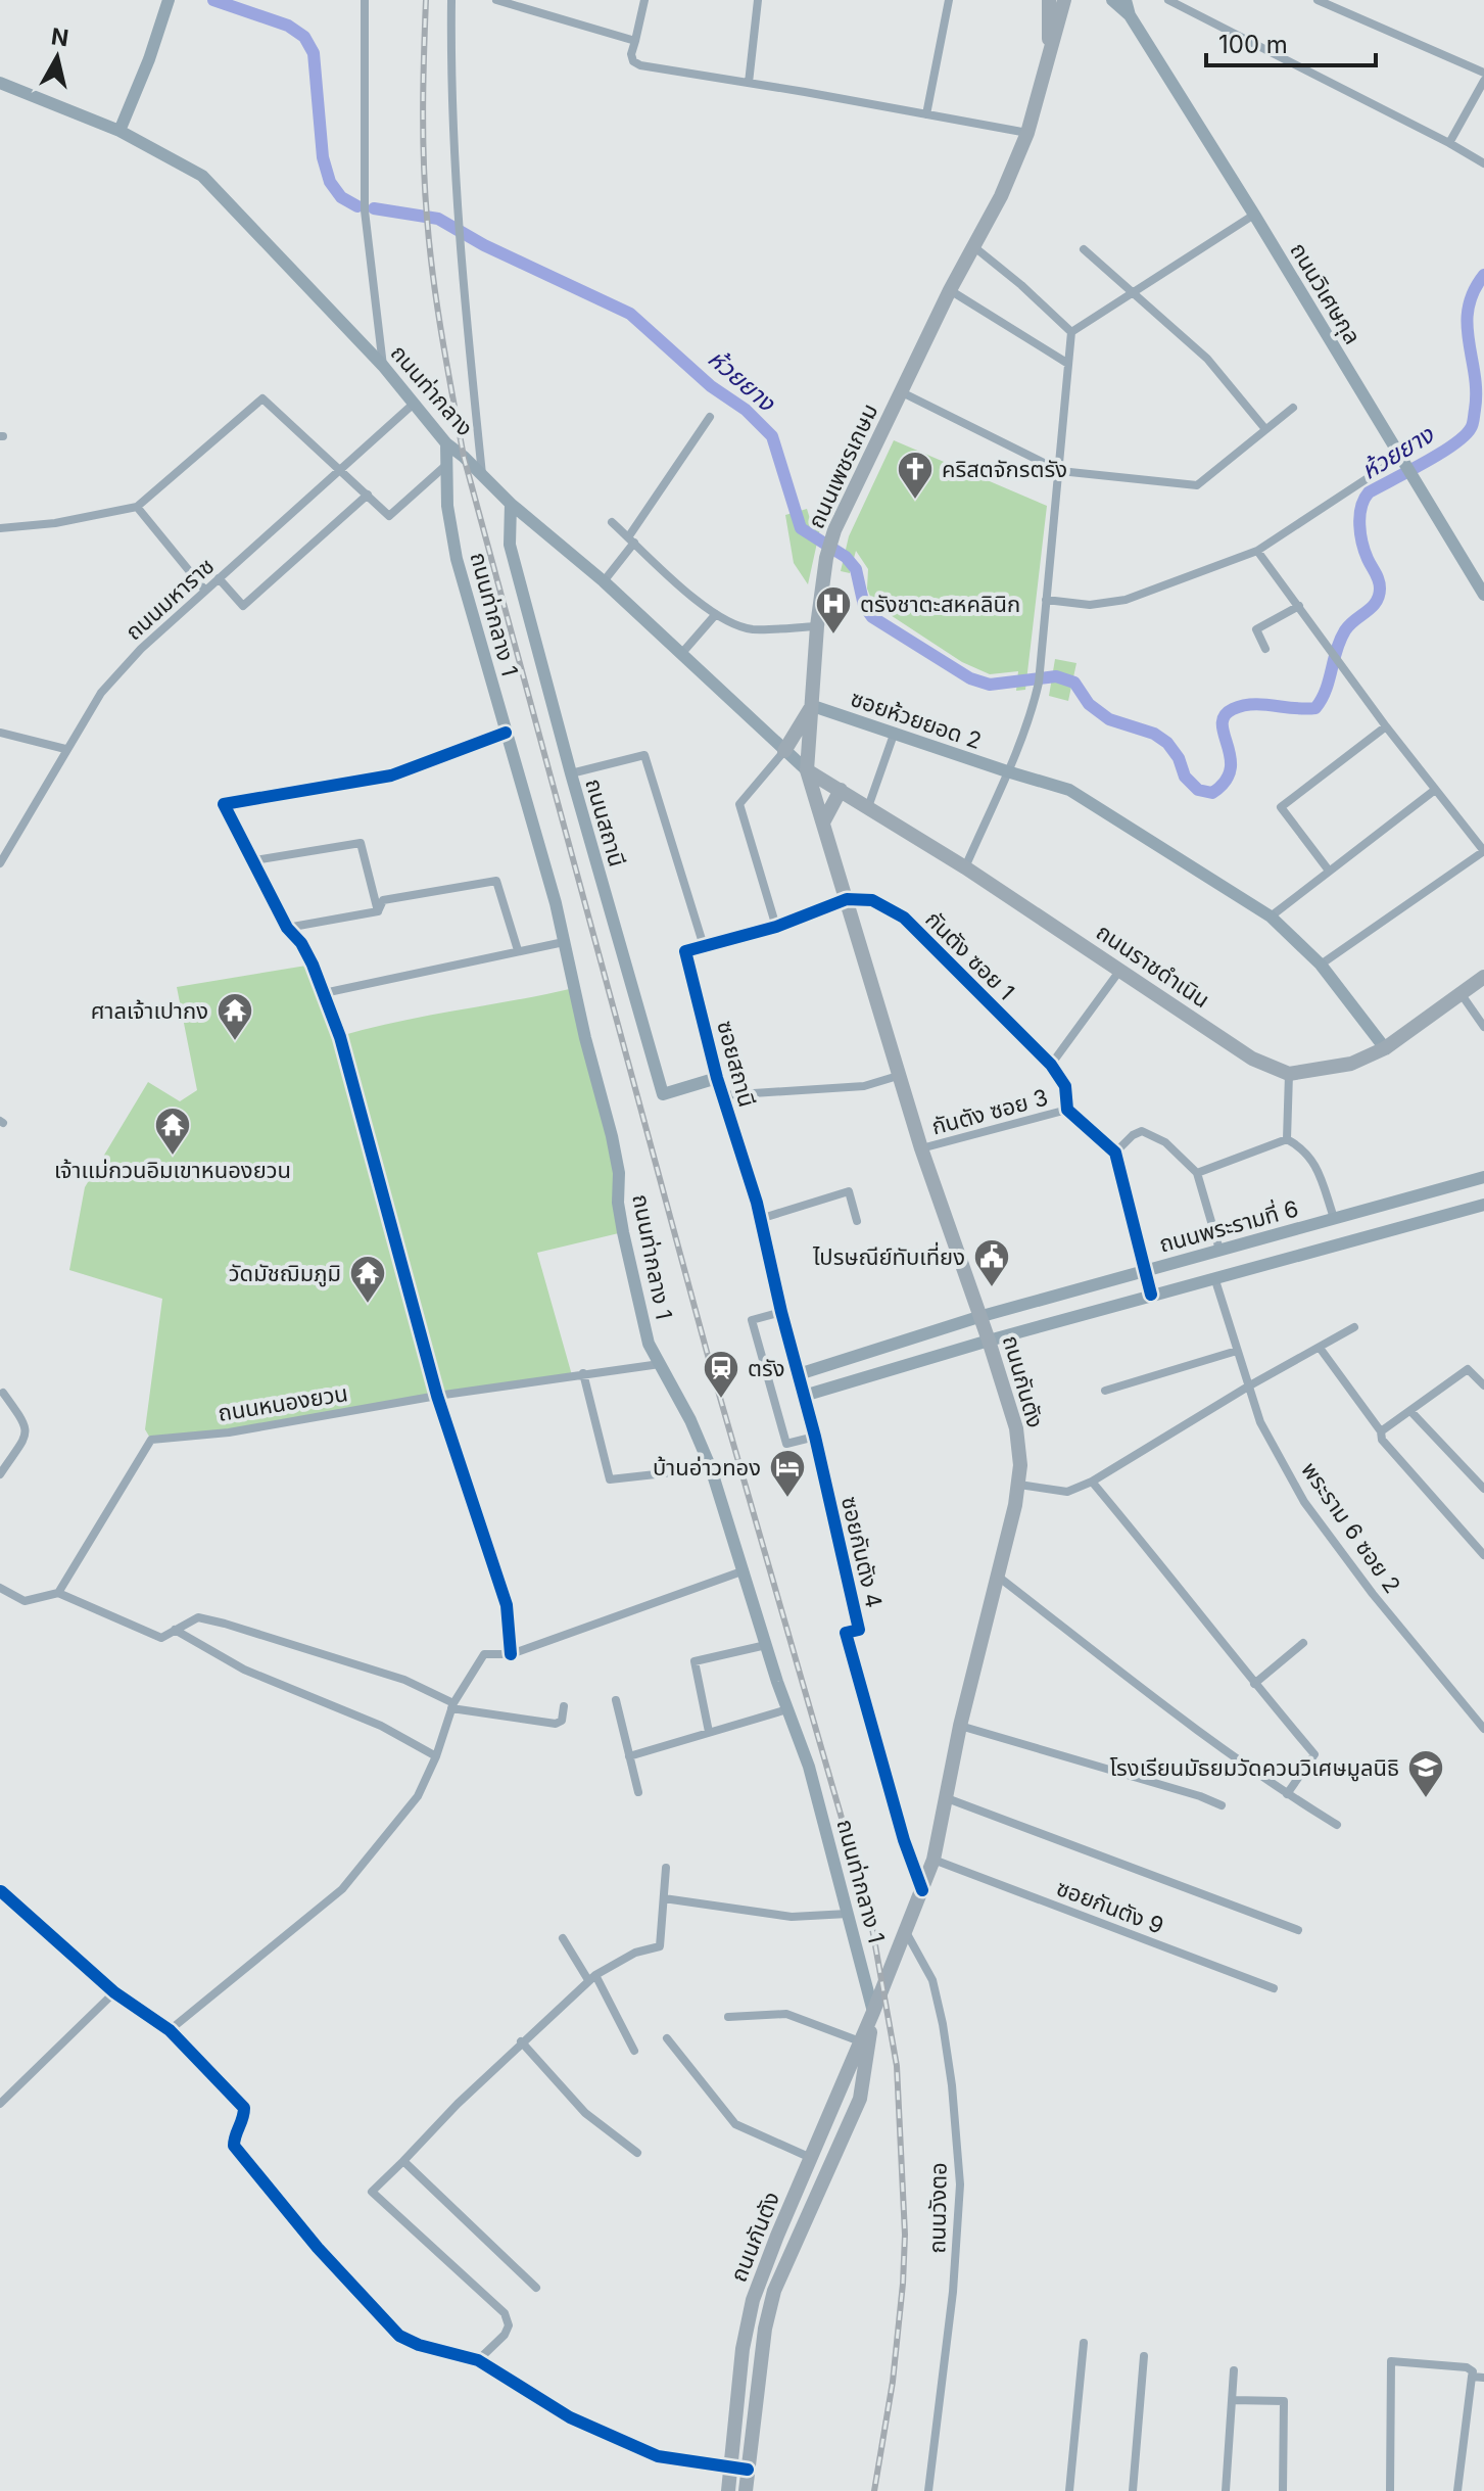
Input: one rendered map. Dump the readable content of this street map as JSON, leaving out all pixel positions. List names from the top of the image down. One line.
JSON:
{"streets":{"main road":["ถนนเพชรเกษม","ถนนราชดำเนิน","ถนนกันตัง"],"street":["ถนนวิเศษกุล","ถนนท่ากลาง","ถนนมหาราช","ถนนท่ากลาง 1","ซอยห้วยยอด 2","ถนนสถานี","กันตัง ซอย 1","ซอยสถานี","กันตัง ซอย 3","ถนนพระรามที่ 6","ถนนหนองยวน","พระราม 6 ซอย 2","ซอยกันตัง 4","ซอยกันตัง 9","ถนนวังตอ"]},"crossings":[["ถนนท่ากลาง","ถนนเพชรเกษม"],["ถนนท่ากลาง","ถนนมหาราช"],["ถนนท่ากลาง","ถนนท่ากลาง 1"],["ถนนท่ากลาง","ถนนสถานี"],["ถนนท่ากลาง","ถนนราชดำเนิน"],["ถนนท่ากลาง","ถนนกันตัง"],["ถนนเพชรเกษม","ซอยห้วยยอด 2"],["ถนนเพชรเกษม","ถนนราชดำเนิน"],["ถนนเพชรเกษม","ถนนกันตัง"],["ถนนท่ากลาง 1","ถนนกันตัง"],["ถนนท่ากลาง 1","ถนนหนองยวน"],["ถนนสถานี","ซอยสถานี"],["กันตัง ซอย 1","ถนนกันตัง"],["ถนนราชดำเนิน","ถนนกันตัง"],["ซอยสถานี","ซอยกันตัง 4"],["กันตัง ซอย 3","ถนนกันตัง"],["ถนนพระรามที่ 6","ถนนกันตัง"],["ถนนพระรามที่ 6","พระราม 6 ซอย 2"],["ถนนพระรามที่ 6","ซอยกันตัง 4"],["ถนนกันตัง","ซอยกันตัง 4"],["ถนนกันตัง","ซอยกันตัง 9"],["ถนนกันตัง","ถนนวังตอ"]],"water":["ห้วยยาง"],"places":{"church":["คริสตจักรตรัง"],"hospital":["ตรังชาตะสหคลินิก"],"temple":["ศาลเจ้าเปากง","เจ้าเเม่กวนอิมเขาหนองยวน","วัดมัชฌิมภูมิ"],"public building":["ไปรษณีย์ทับเที่ยง"],"station":["ตรัง"],"hotel":["บ้านอ่าวทอง"],"school or university":["โรงเรียนมัธยมวัดควนวิเศษมูลนิธิ"]},"scale_bar":"100 m","north":"top"}
